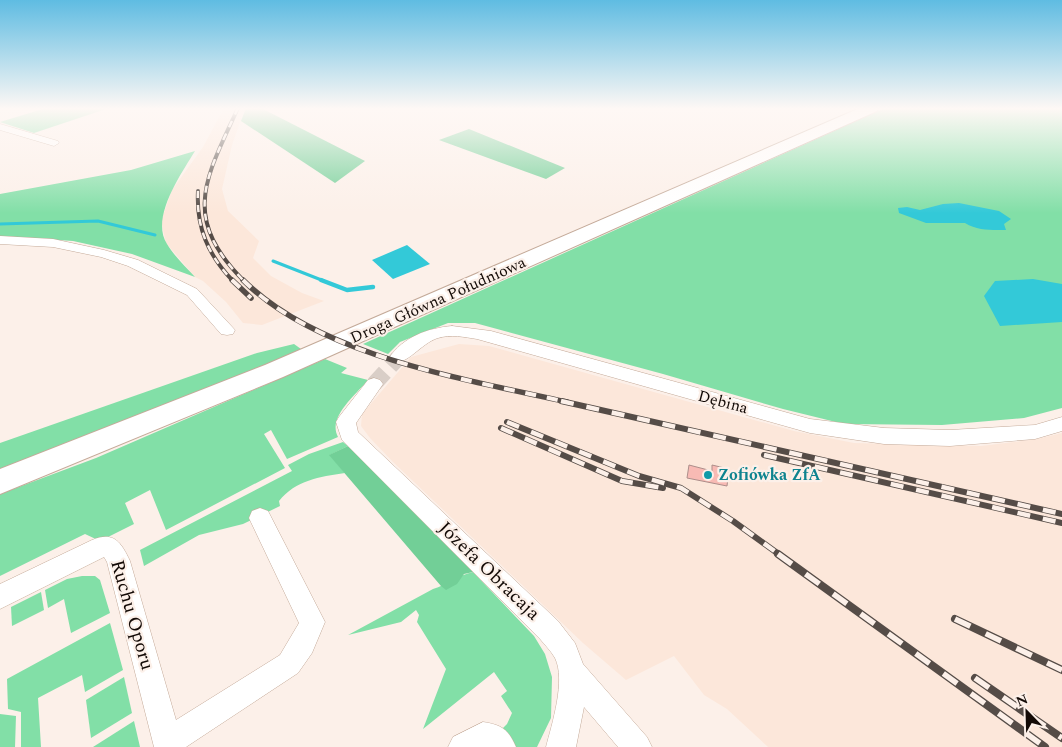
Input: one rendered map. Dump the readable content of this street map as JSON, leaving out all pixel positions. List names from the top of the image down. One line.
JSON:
{"streets":{"main road":["Droga Główna Południowa"],"street":["Dębina","Józefa Obracaja","Ruchu Oporu"]},"places":["Zofiówka ZfA"],"north":"top left"}
